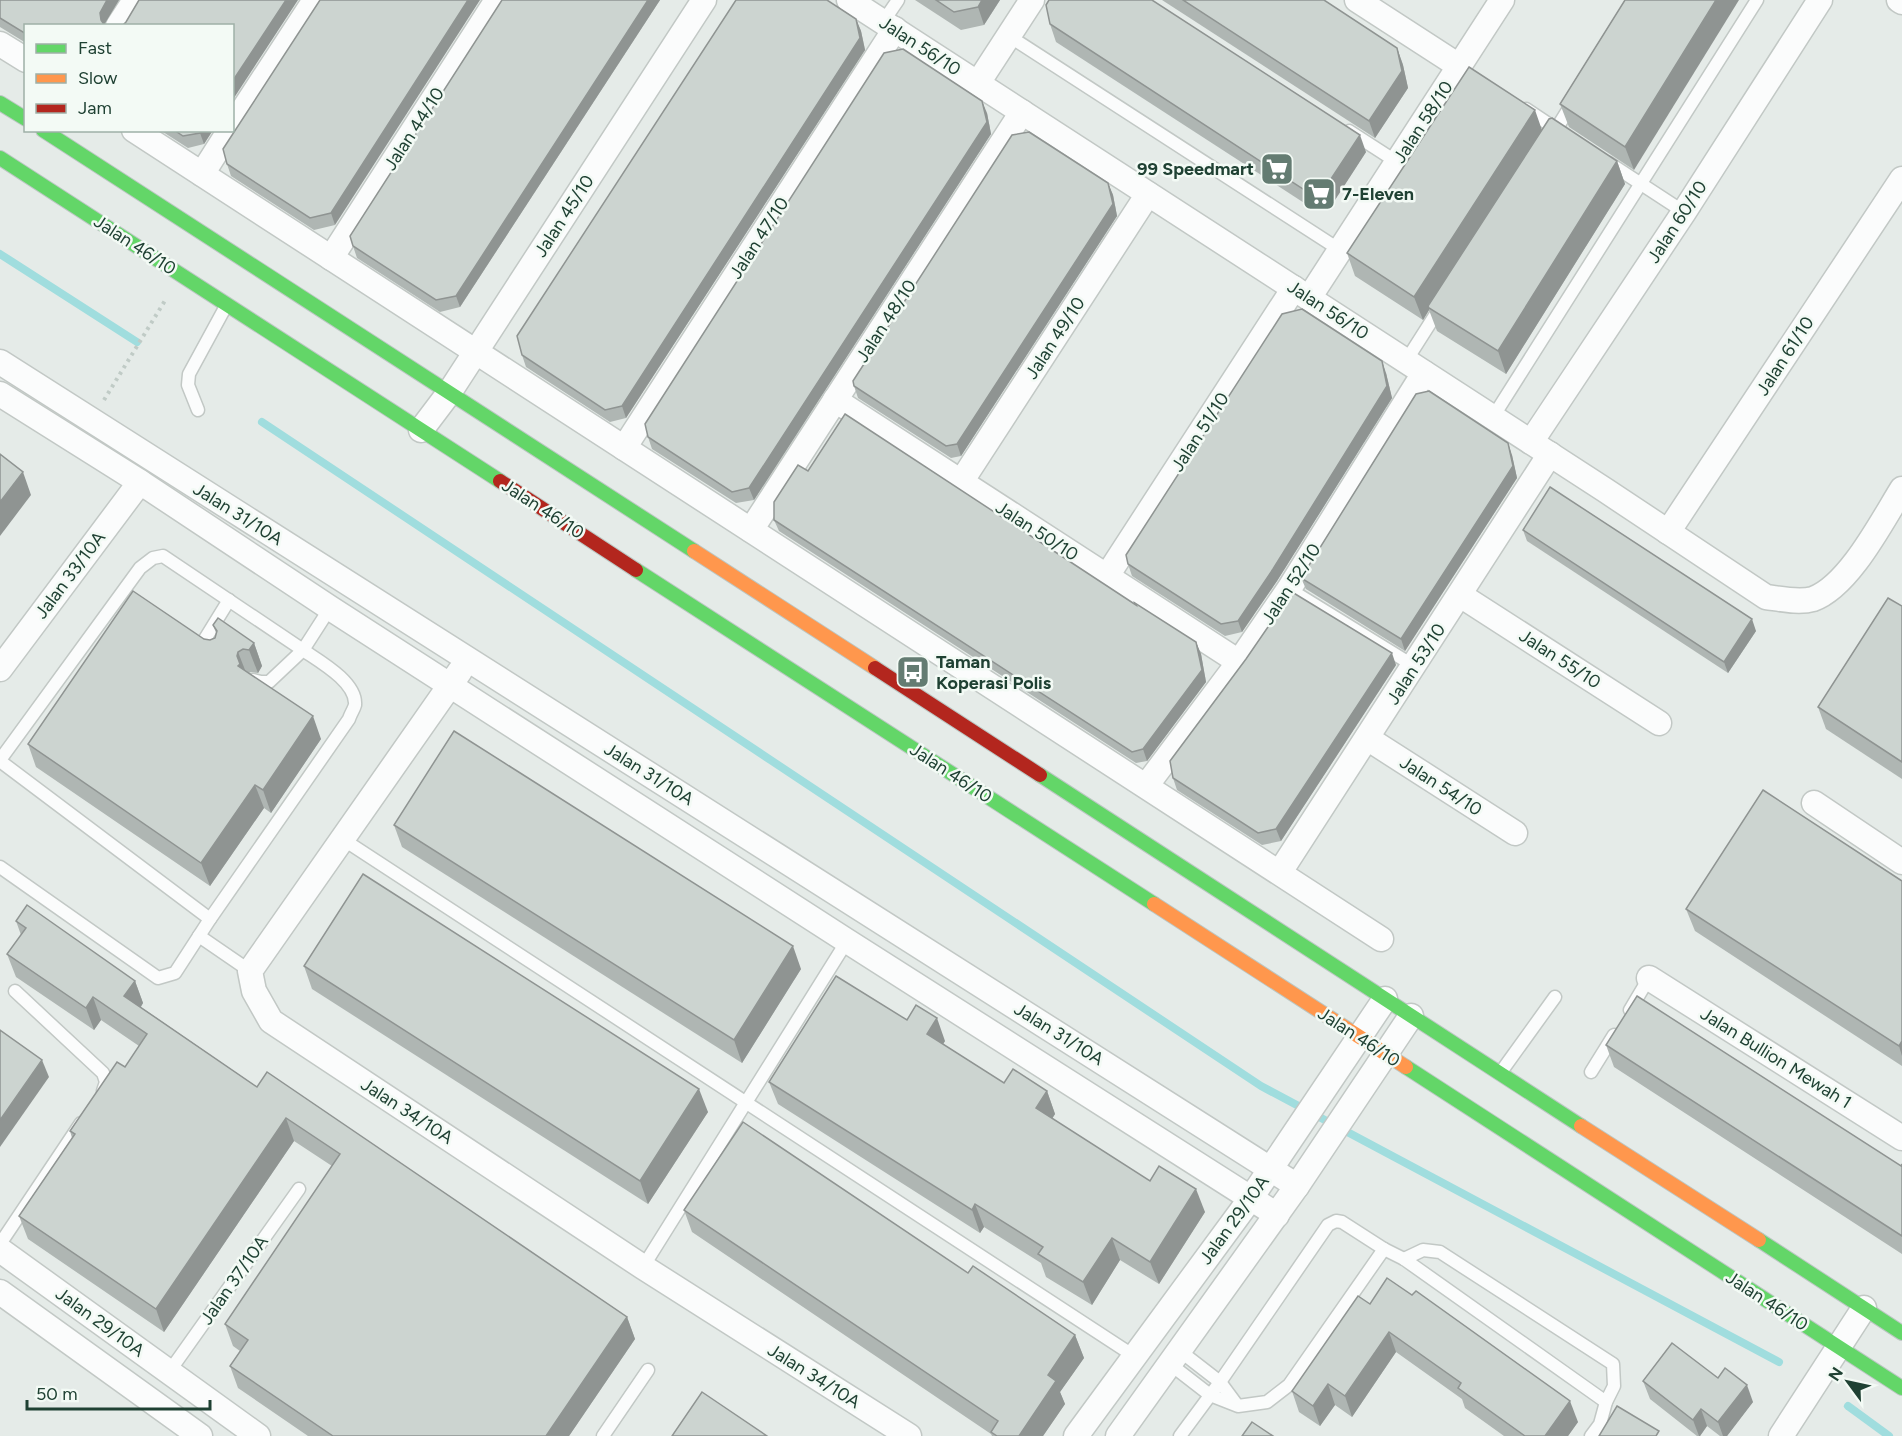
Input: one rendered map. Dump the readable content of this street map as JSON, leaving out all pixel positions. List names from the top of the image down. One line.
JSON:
{"streets":{"main road":["Jalan 46/10"],"street":["Jalan 56/10","Jalan 58/10","Jalan 44/10","Jalan 45/10","Jalan 60/10","Jalan 47/10","Jalan 48/10","Jalan 49/10","Jalan 61/10","Jalan 51/10","Jalan 31/10A","Jalan 50/10","Jalan 33/10A","Jalan 52/10","Jalan 55/10","Jalan 53/10","Jalan 54/10","Jalan Bullion Mewah 1","Jalan 34/10A","Jalan 29/10A"],"lane":["Jalan 37/10A"]},"crossings":[["Jalan 56/10","Jalan 58/10"],["Jalan 56/10","Jalan 60/10"],["Jalan 56/10","Jalan 47/10"],["Jalan 56/10","Jalan 48/10"],["Jalan 56/10","Jalan 49/10"],["Jalan 56/10","Jalan 61/10"],["Jalan 56/10","Jalan 51/10"],["Jalan 56/10","Jalan 52/10"],["Jalan 56/10","Jalan 53/10"],["Jalan 58/10","Jalan 51/10"],["Jalan 45/10","Jalan 46/10"],["Jalan 60/10","Jalan 53/10"],["Jalan 46/10","Jalan 29/10A"],["Jalan 48/10","Jalan 50/10"],["Jalan 49/10","Jalan 50/10"],["Jalan 51/10","Jalan 50/10"],["Jalan 31/10A","Jalan 33/10A"],["Jalan 31/10A","Jalan 29/10A"],["Jalan 50/10","Jalan 52/10"],["Jalan 55/10","Jalan 53/10"],["Jalan 53/10","Jalan 54/10"],["Jalan 29/10A","Jalan 37/10A"]],"places":{"supermarket":["99 Speedmart","7-Eleven"],"bus stop":["Taman Koperasi Polis"]},"legend":["Fast","Slow","Jam"],"scale_bar":"50 m","north":"top left"}
